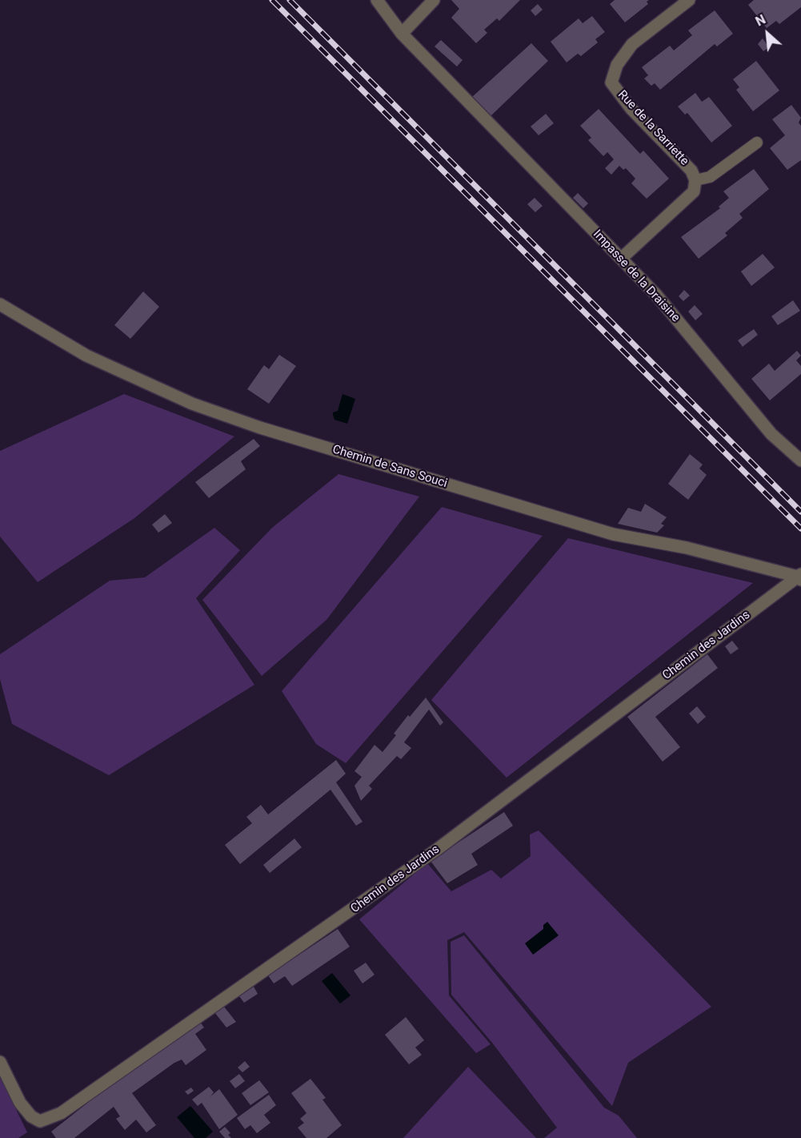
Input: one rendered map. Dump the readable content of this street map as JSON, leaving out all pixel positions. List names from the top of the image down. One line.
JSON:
{"streets":{"street":["Rue de la Sarriette","Impasse de la Draisine","Chemin de Sans Souci","Chemin des Jardins"]},"crossings":[["Chemin de Sans Souci","Chemin des Jardins"]],"north":"top left"}
